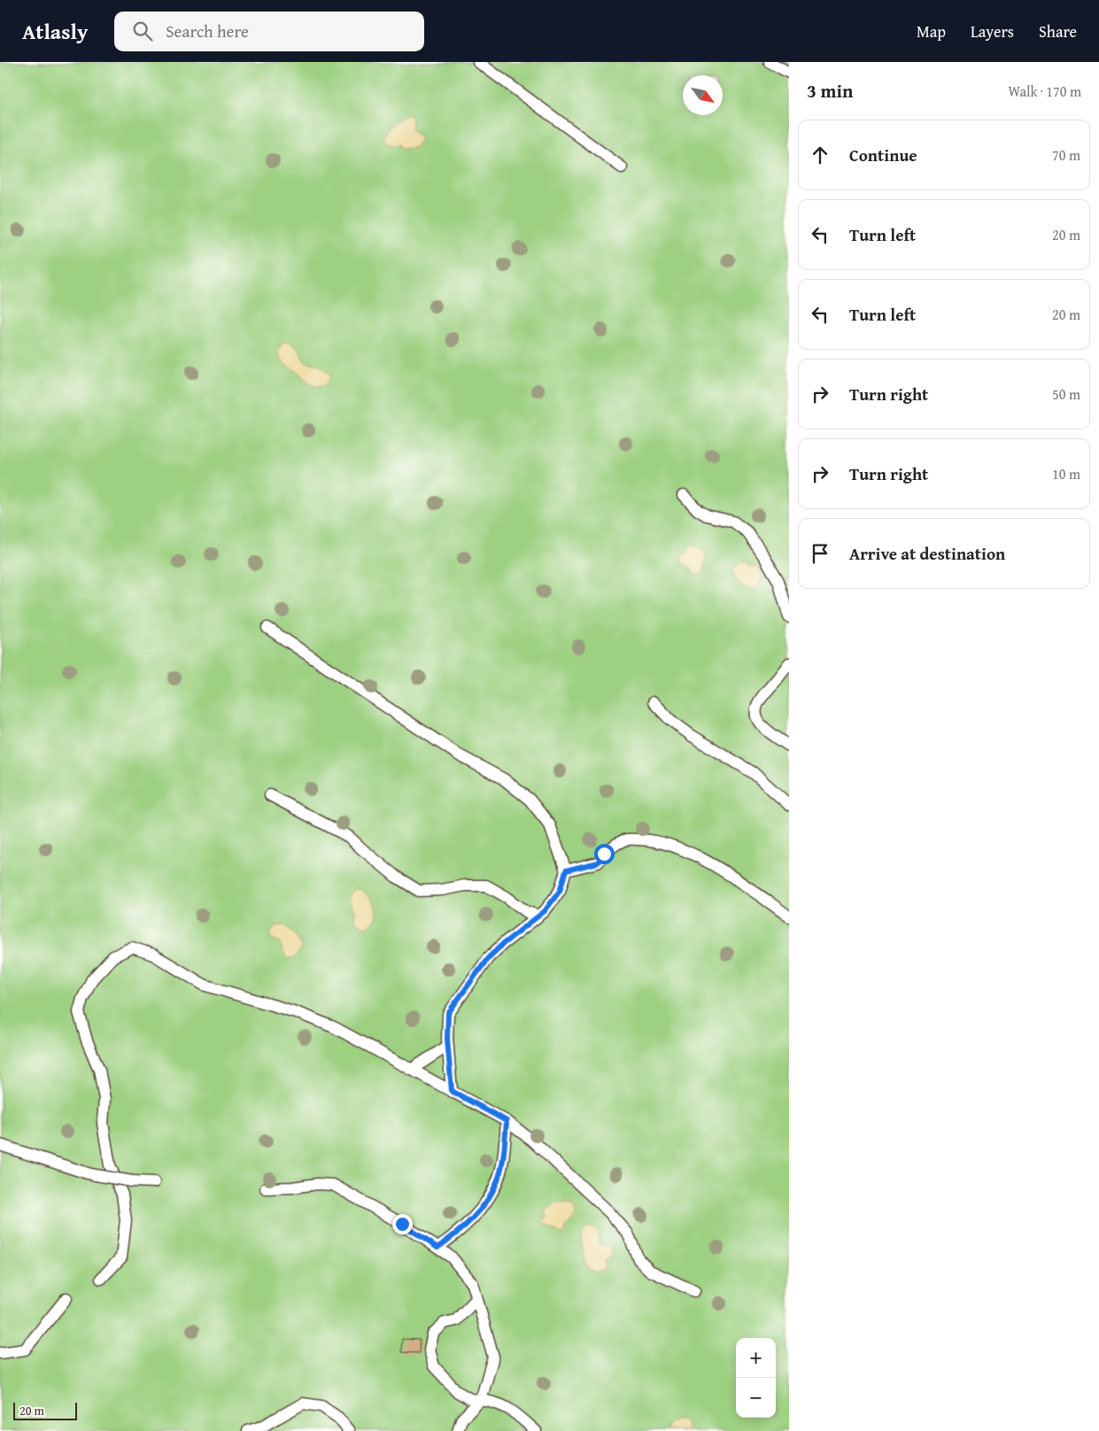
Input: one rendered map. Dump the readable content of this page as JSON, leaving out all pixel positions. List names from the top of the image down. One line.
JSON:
{"scale_bar":"20 m","north":"bottom right","page":{"header":"Atlasly","search":"Search here","nav":["Map","Layers","Share"],"heading":["3 min","Walk · 170 m"],"list":[["Continue","70 m"],["Turn left","20 m"],["Turn left","20 m"],["Turn right","50 m"],["Turn right","10 m"],"Arrive at destination"],"map_buttons":["+","−"],"scale":"20 m"}}
